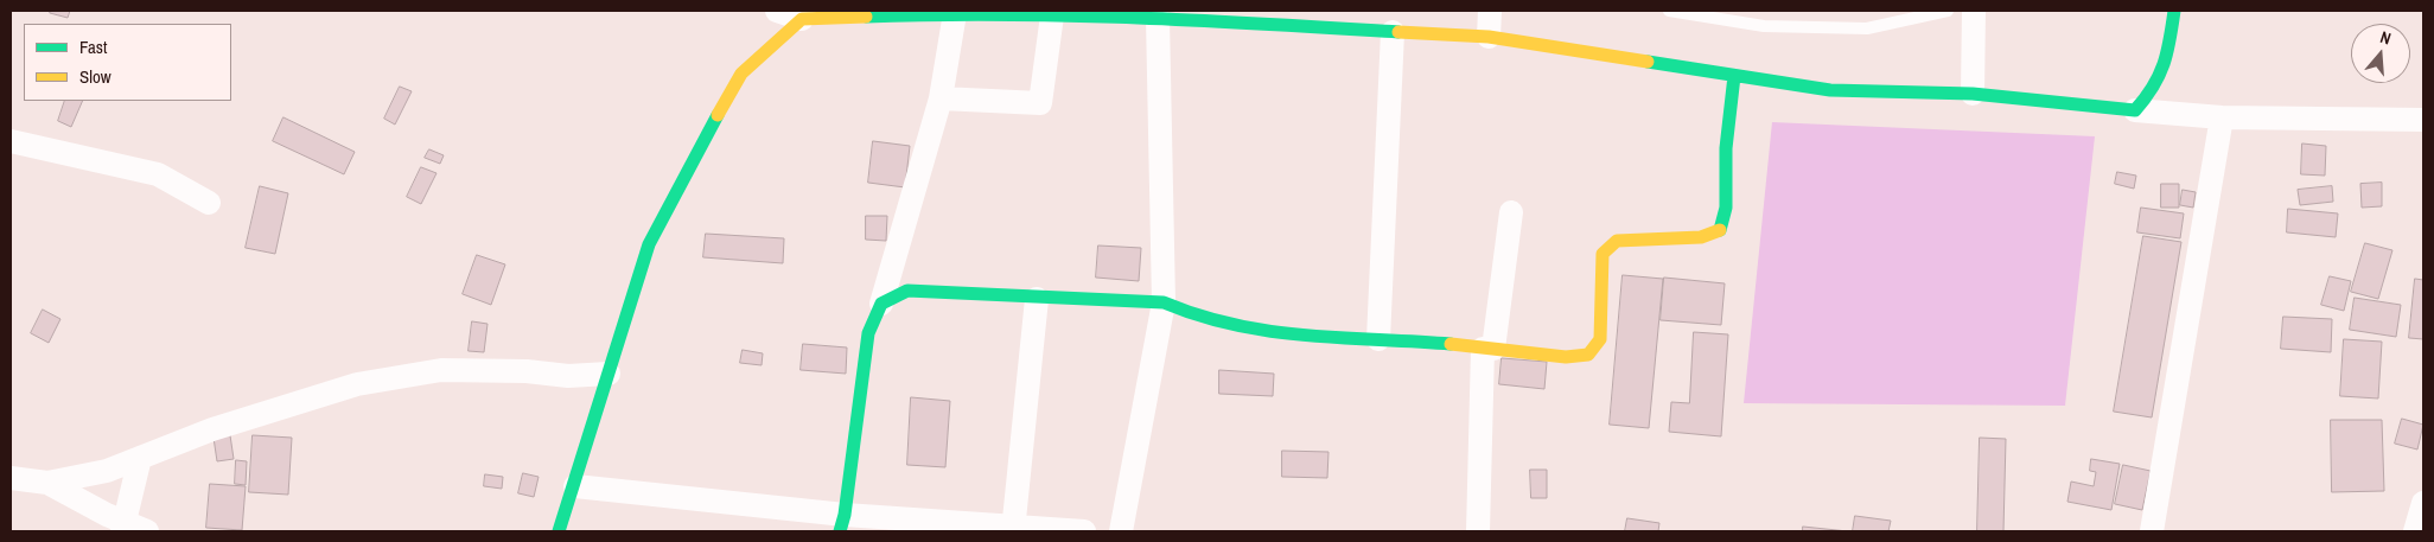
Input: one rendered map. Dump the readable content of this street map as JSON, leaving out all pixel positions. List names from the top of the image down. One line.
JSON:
{"legend":["Fast","Slow"],"north":"top"}
